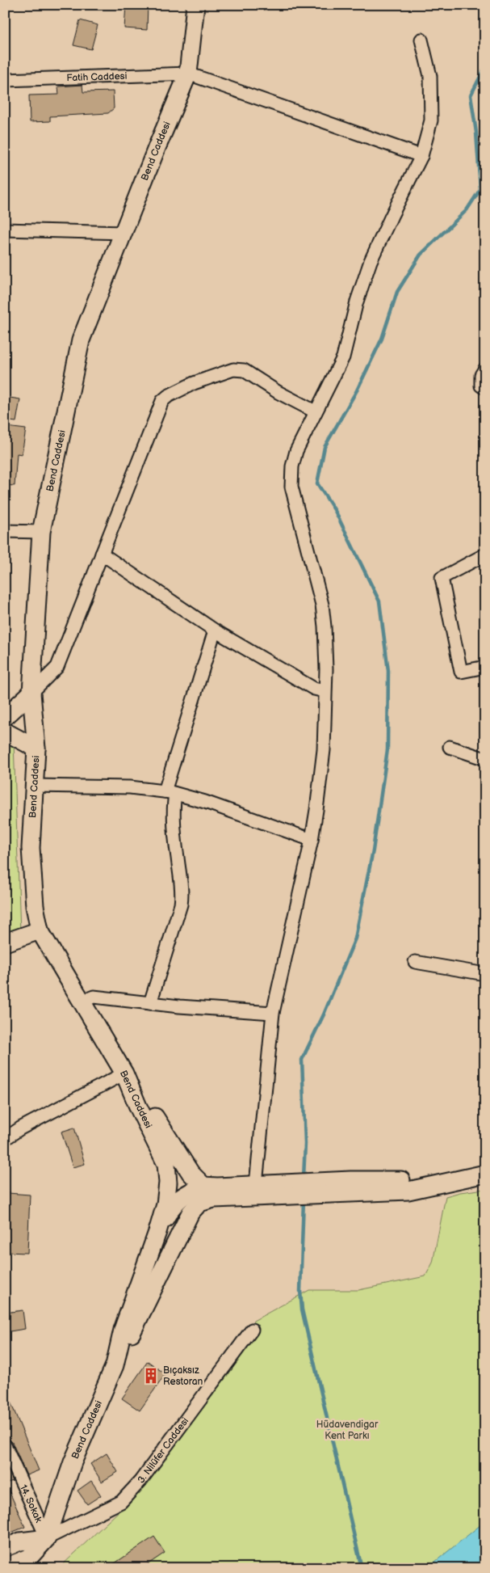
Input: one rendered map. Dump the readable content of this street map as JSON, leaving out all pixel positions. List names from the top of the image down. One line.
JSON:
{"streets":{"main road":["Bend Caddesi"],"street":["Fatih Caddesi","3. Nilüfer Caddesi","14. Sokak"]},"crossings":[["Fatih Caddesi","Bend Caddesi"],["Bend Caddesi","3. Nilüfer Caddesi"],["Bend Caddesi","14. Sokak"],["3. Nilüfer Caddesi","14. Sokak"]],"parks":["Hüdavendigar Kent Parkı"],"places":{"building":["Bıçaksız Restoran"]}}
